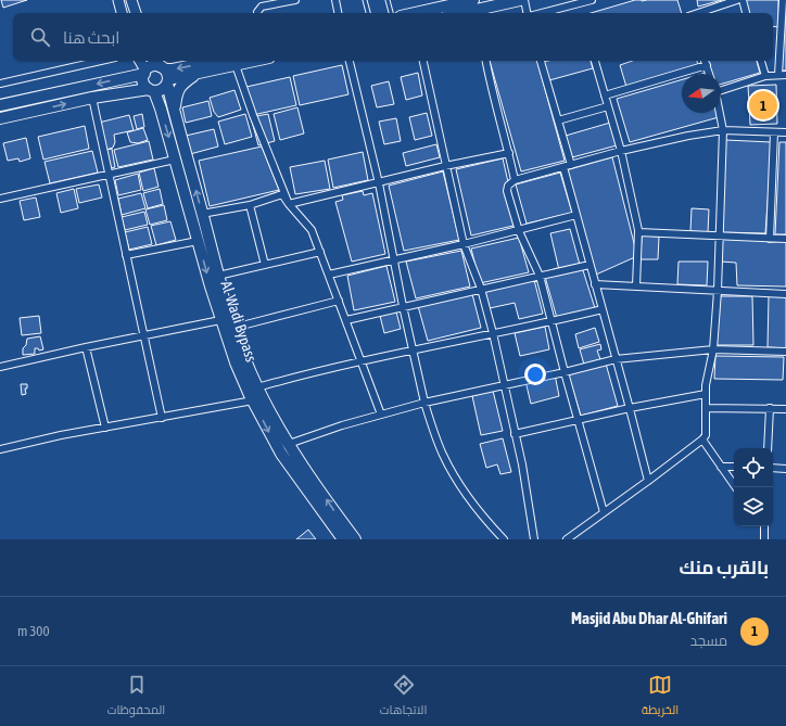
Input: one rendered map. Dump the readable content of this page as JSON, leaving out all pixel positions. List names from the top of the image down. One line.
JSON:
{"streets":{"main road":["Al-Wadi Bypass"]},"north":"left","page":{"search":"ابحث هنا","pins":"1","heading":"بالقرب منك","list":[{"mark":"1","name":"Masjid Abu Dhar Al-Ghifari","note":"مسجد","value":"300 m"}],"nav":["الخريطة","الاتجاهات","المحفوظات"]}}
